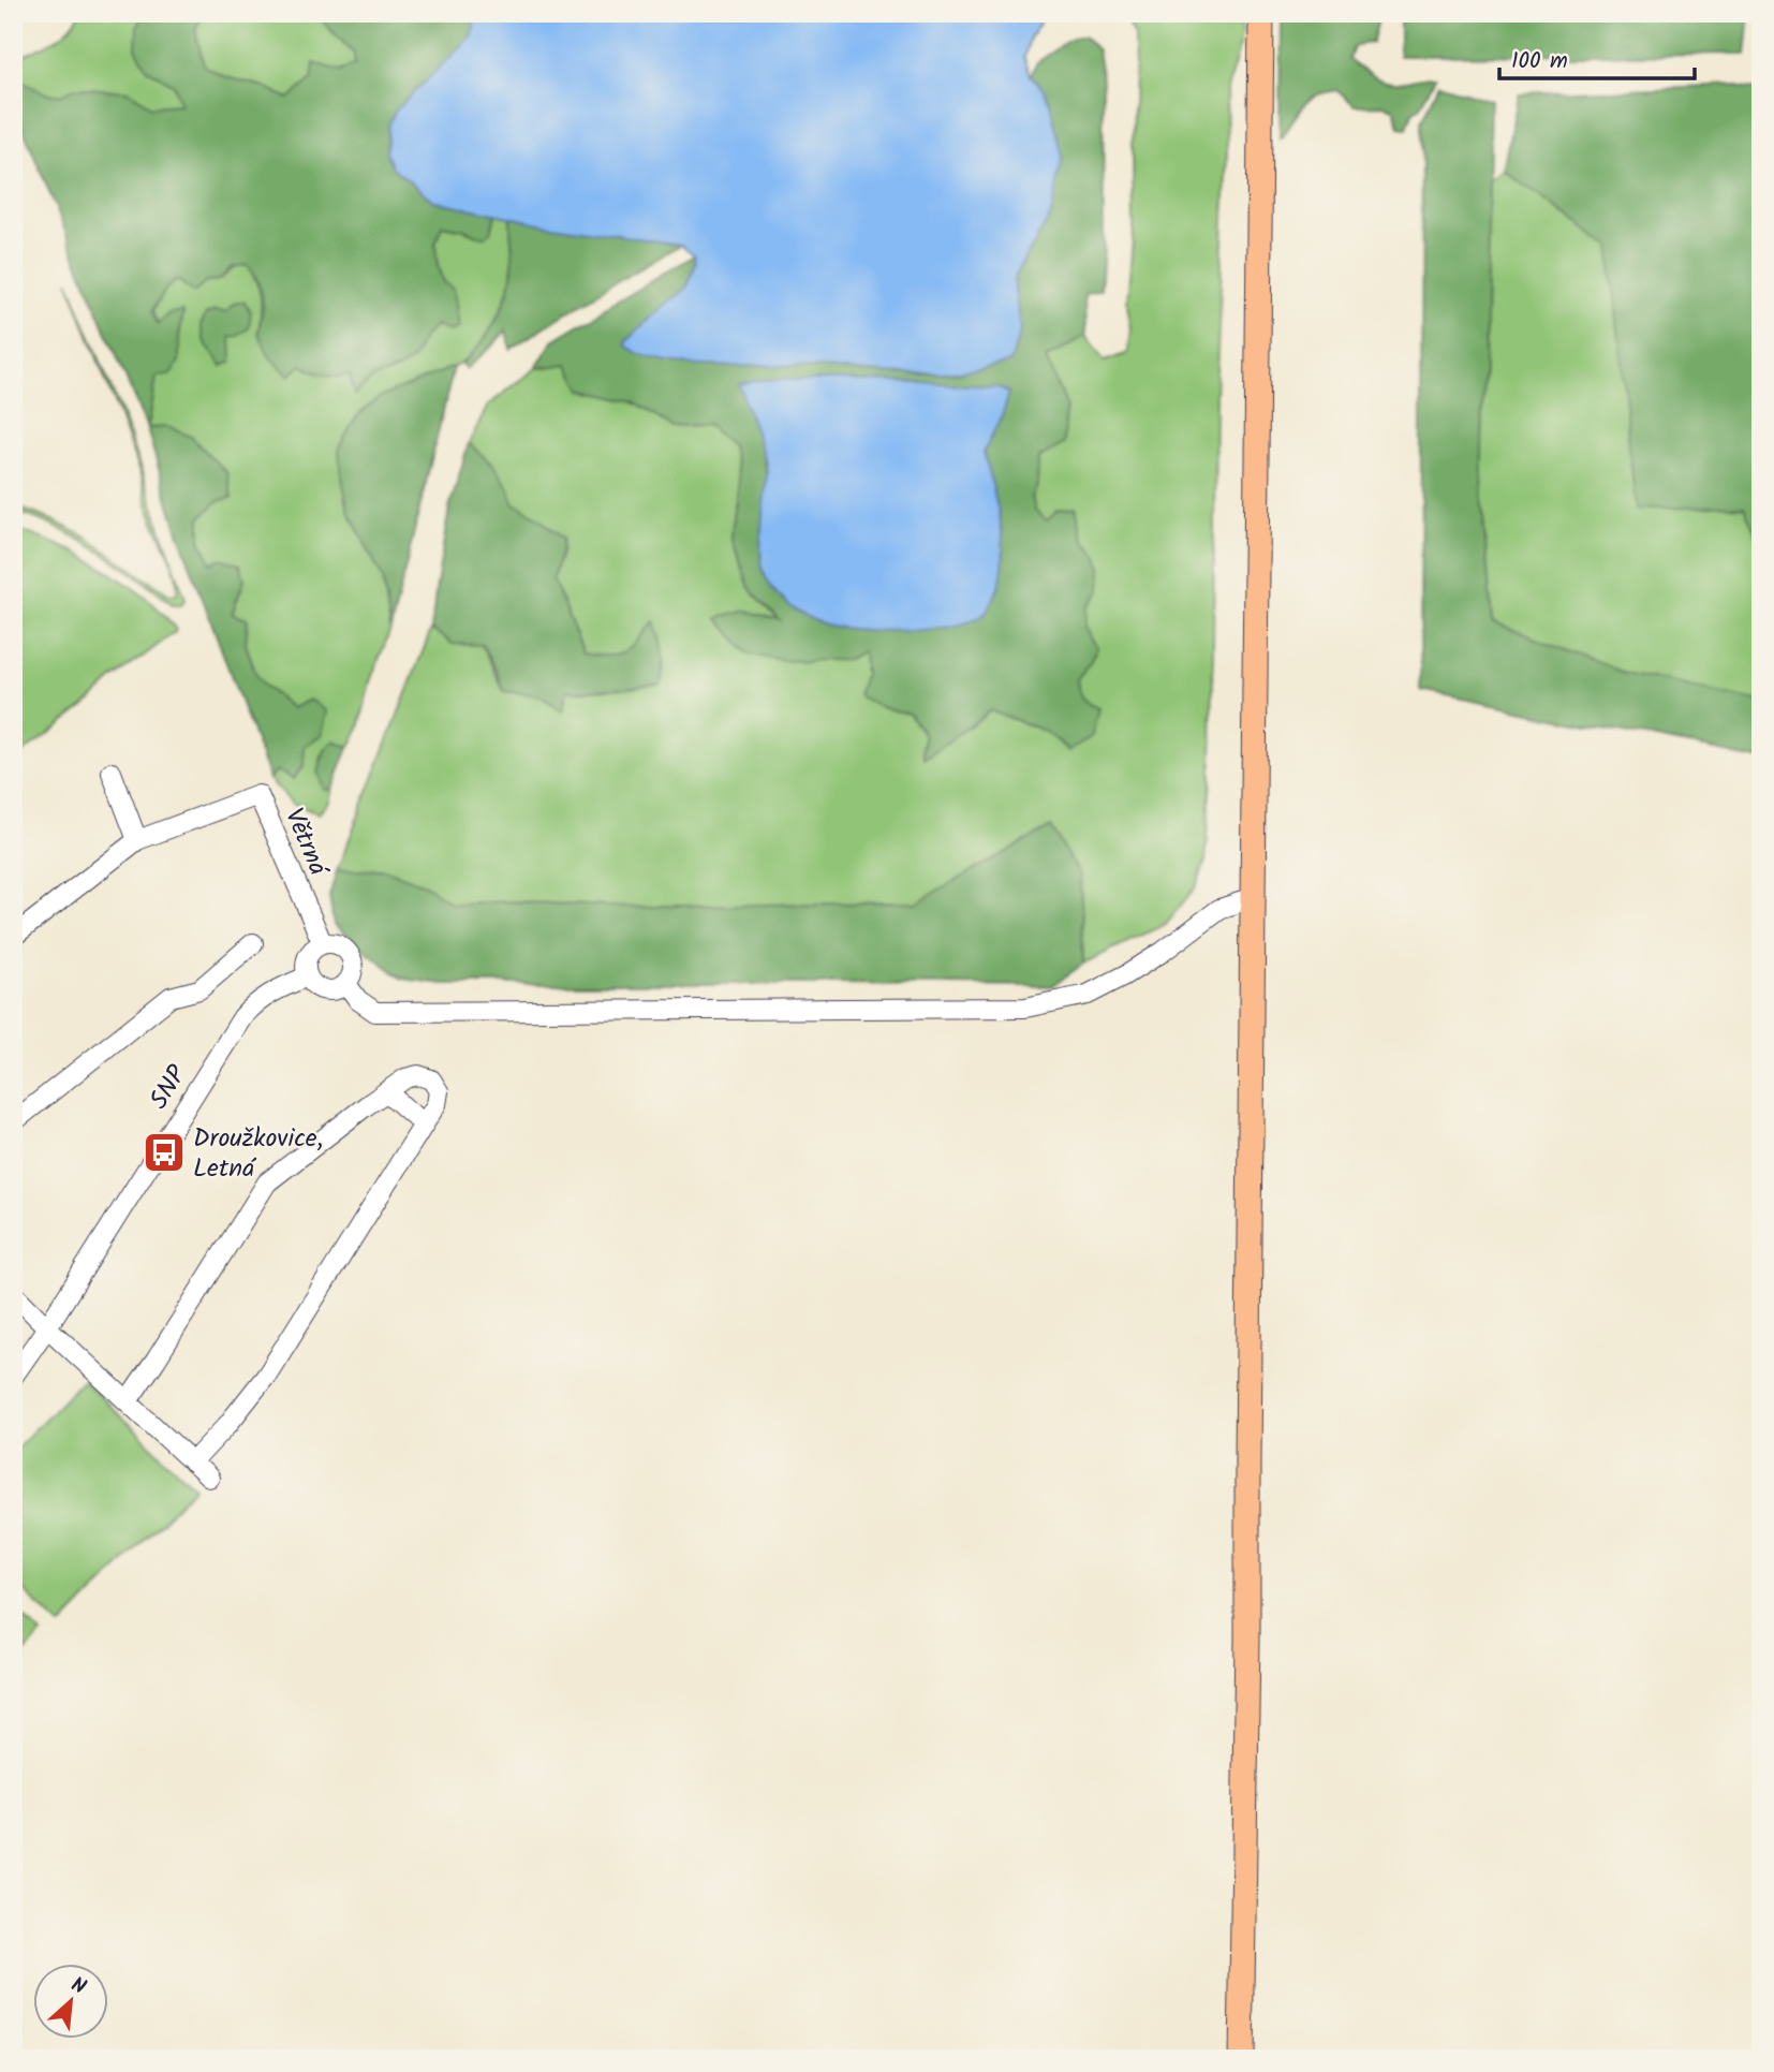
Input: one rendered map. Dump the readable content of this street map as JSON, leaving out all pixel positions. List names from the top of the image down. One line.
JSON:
{"streets":{"street":["Větrná","SNP"]},"crossings":[["Větrná","SNP"]],"places":{"bus stop":["Droužkovice, Letná"]},"scale_bar":"100 m","north":"top right"}
